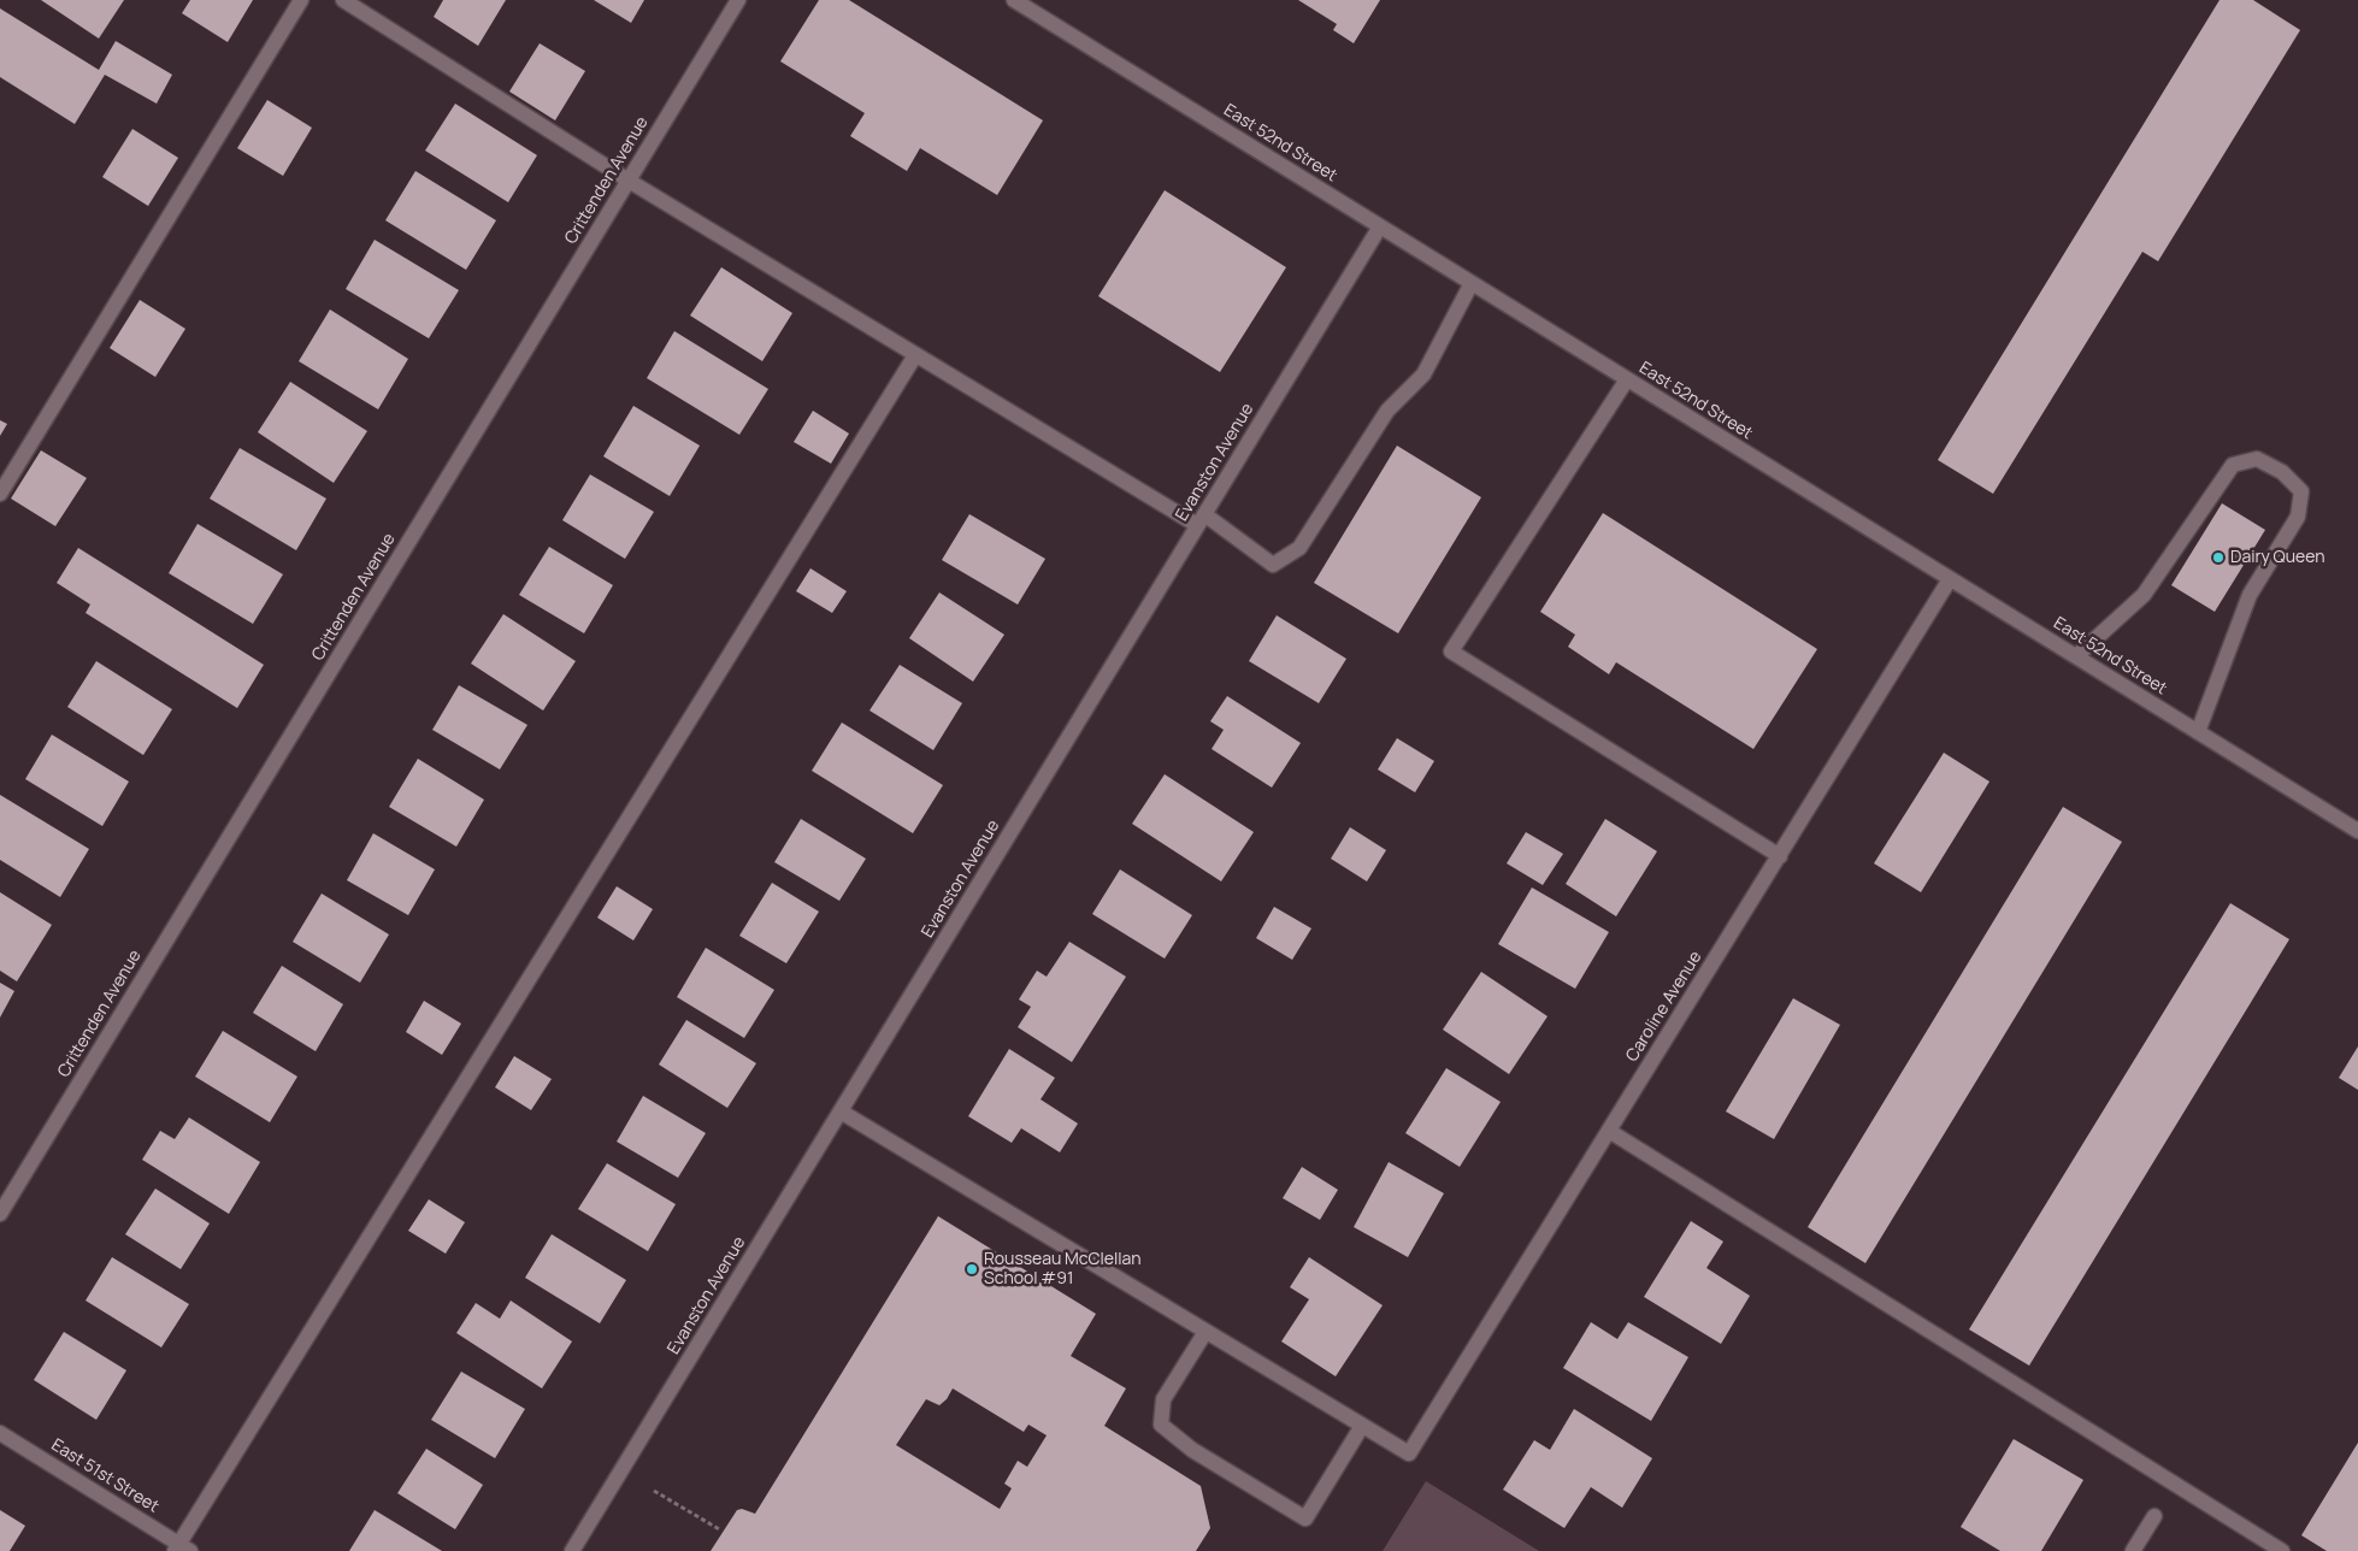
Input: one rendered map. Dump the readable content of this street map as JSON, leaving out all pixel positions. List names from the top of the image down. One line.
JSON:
{"streets":{"street":["East 52nd Street","Crittenden Avenue","Evanston Avenue","Caroline Avenue","East 51st Street"]},"crossings":[["East 52nd Street","Evanston Avenue"],["East 52nd Street","Caroline Avenue"]],"places":["Dairy Queen","Rousseau McClellan School #91"]}
